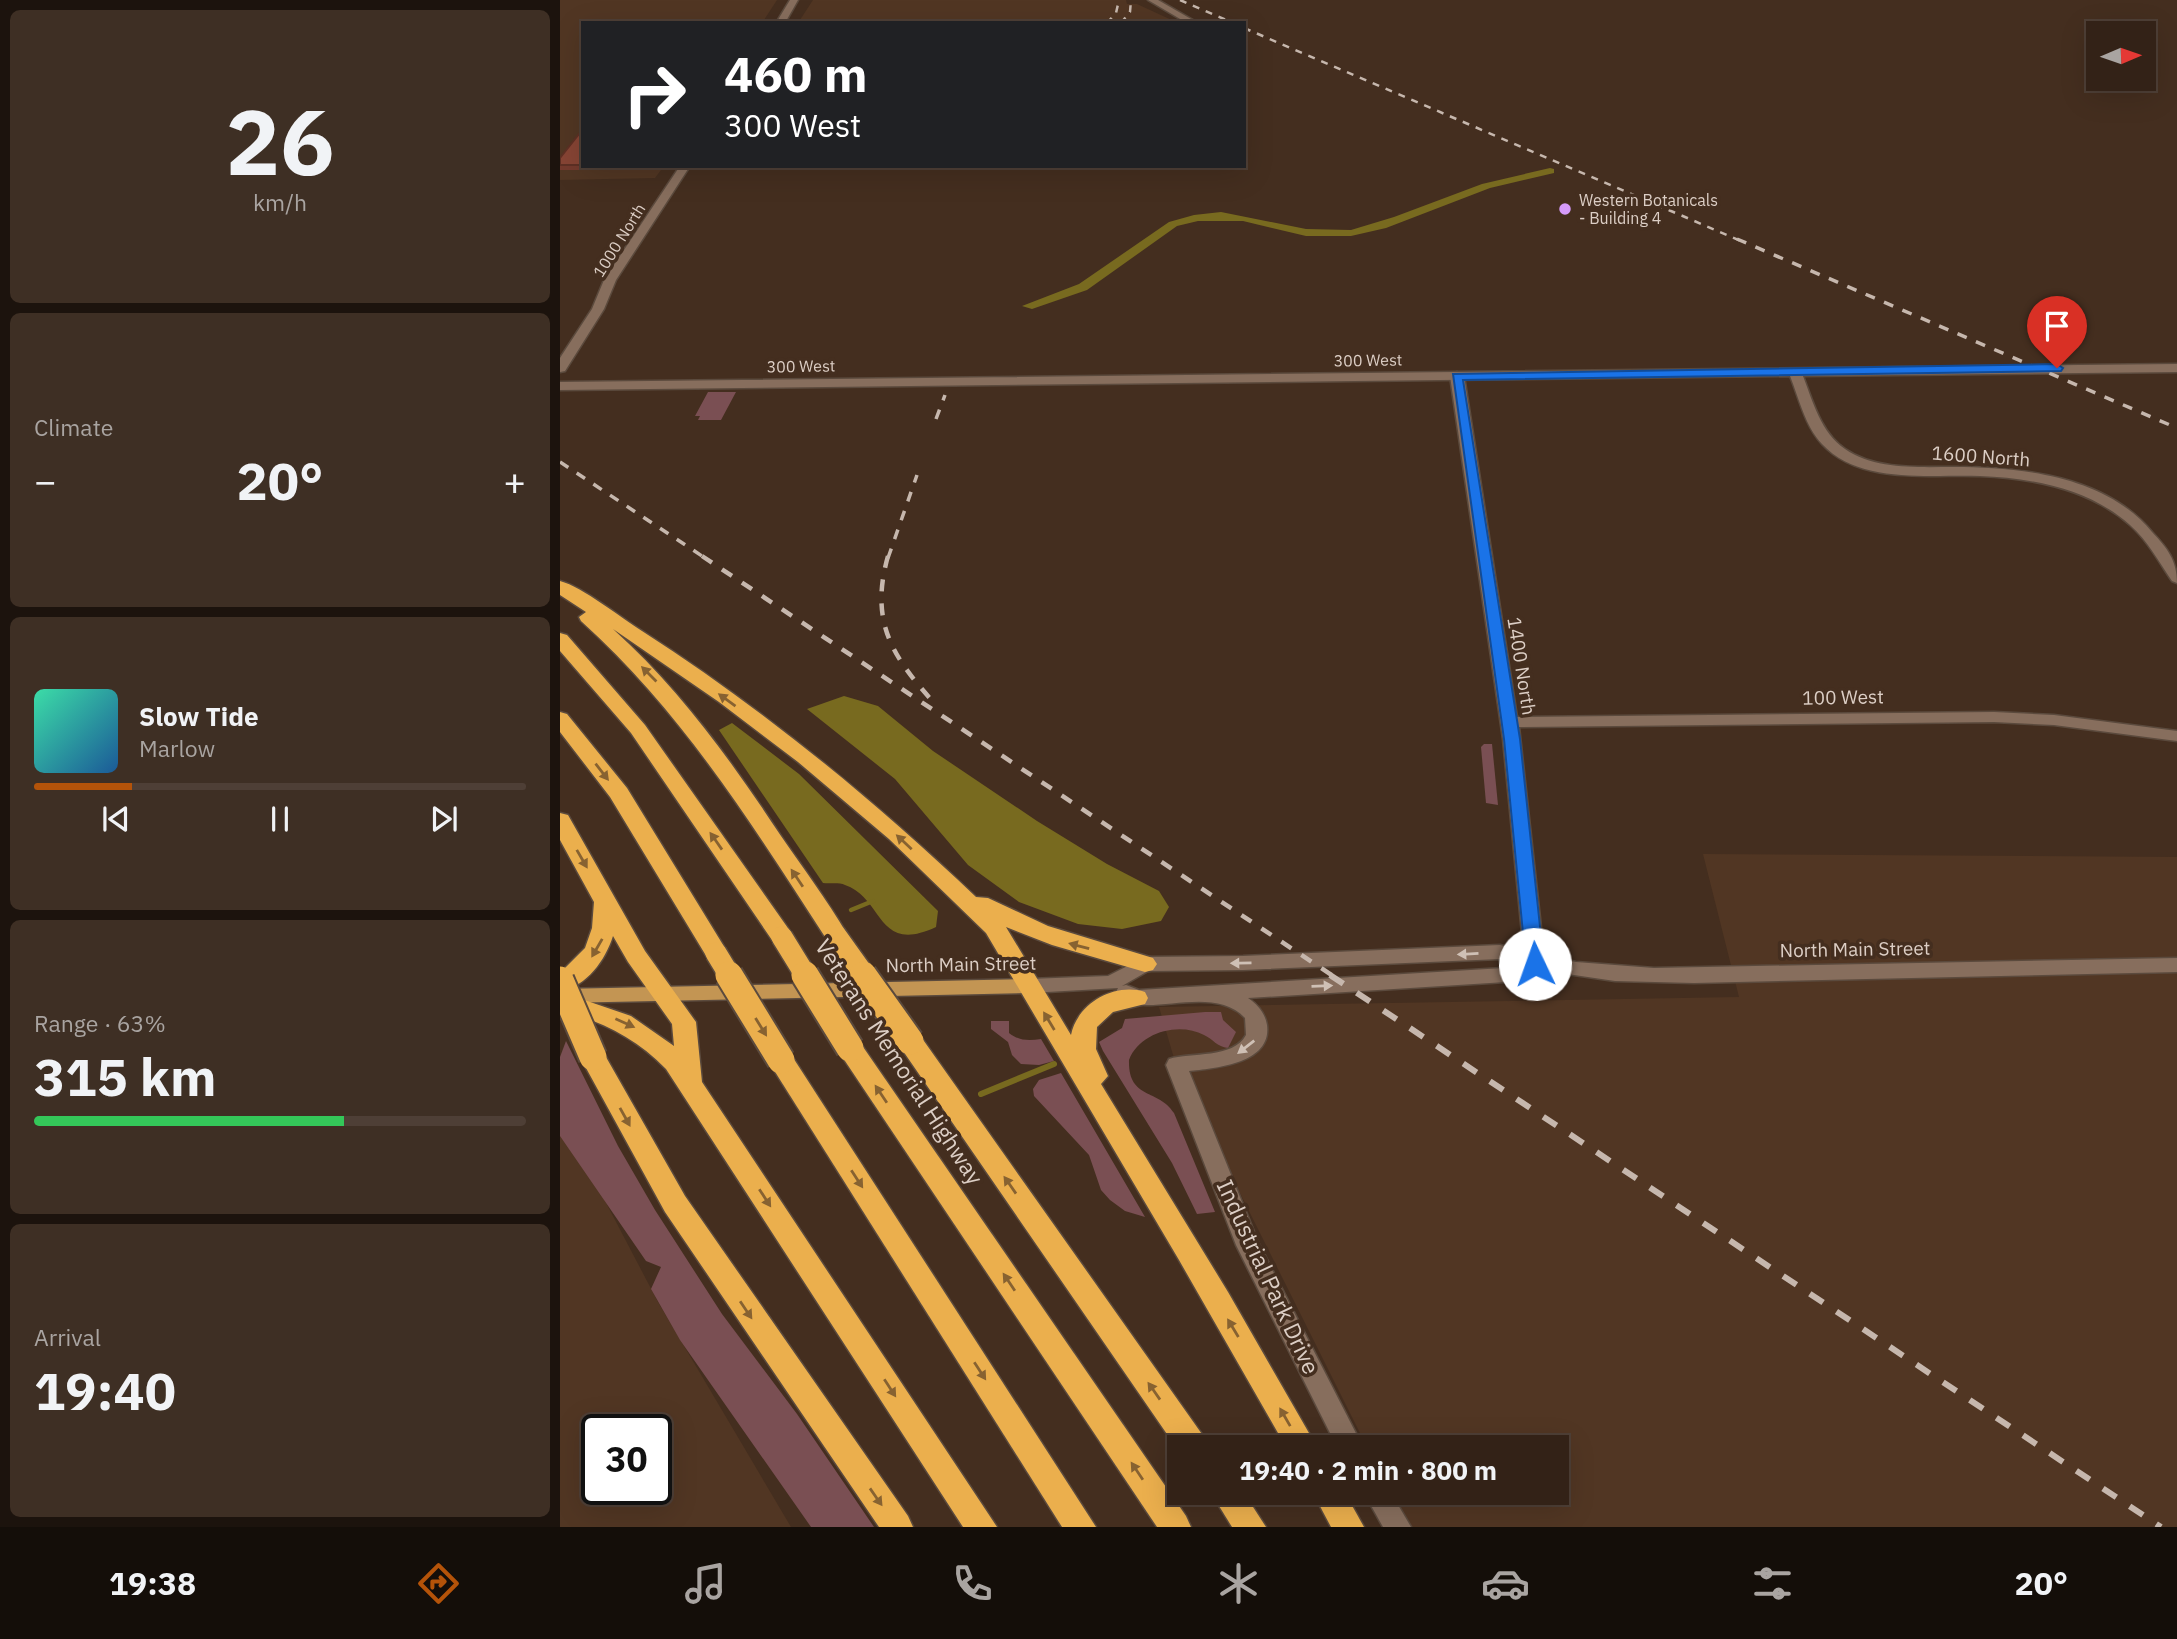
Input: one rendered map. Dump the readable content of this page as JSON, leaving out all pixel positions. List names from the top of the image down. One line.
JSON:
{"streets":{"highway":["Veterans Memorial Highway"],"main road":["North Main Street"],"street":["1000 North","300 West","1600 North","1400 North","100 West","Industrial Park Drive"]},"crossings":[["300 West","1600 North"],["300 West","1400 North"],["1400 North","100 West"],["1400 North","North Main Street"],["North Main Street","Industrial Park Drive"]],"one_way":["Industrial Park Drive"],"places":["Western Botanicals - Building 4"],"north":"right","page":{"tile":[["26","km/h"],"Climate",["Range · 63%","315 km"],["Arrival","19:40"]],"turn":["460 m","300 West"],"heat":["−","20°","+"],"song":["Slow Tide","Marlow"],"limit":"30","trip":"19:40 · 2 min · 800 m","tabs":["19:38","20°"]}}
